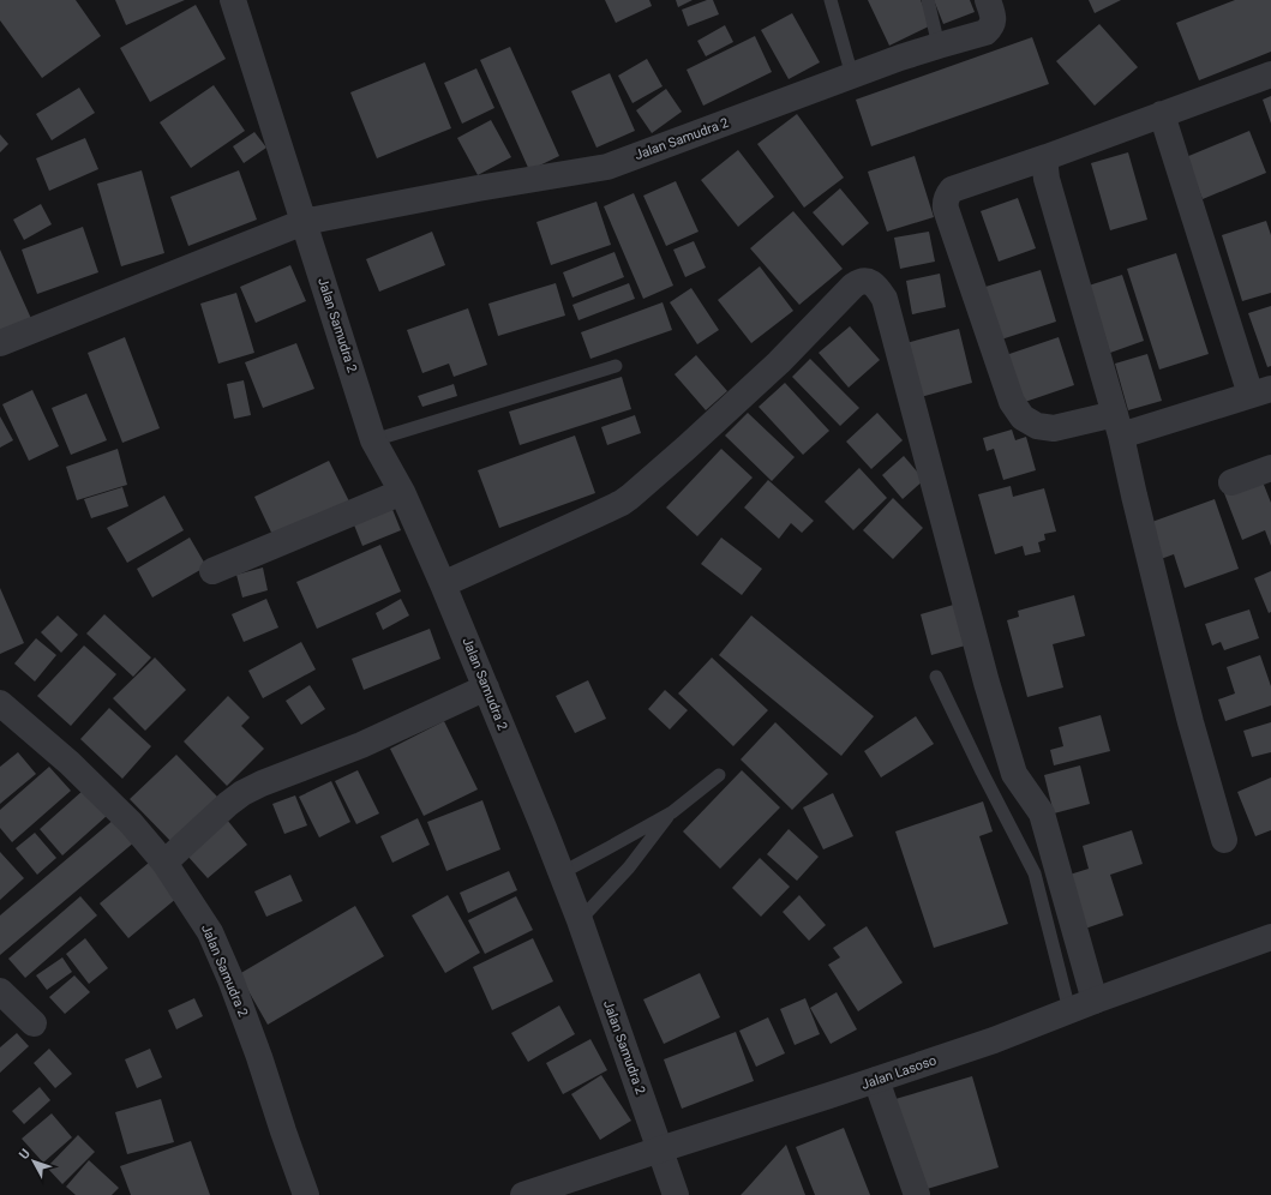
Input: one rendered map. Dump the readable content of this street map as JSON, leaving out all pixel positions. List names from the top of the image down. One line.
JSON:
{"streets":{"street":["Jalan Samudra 2","Jalan Lasoso"]},"crossings":[["Jalan Samudra 2","Jalan Lasoso"]],"north":"top left"}
